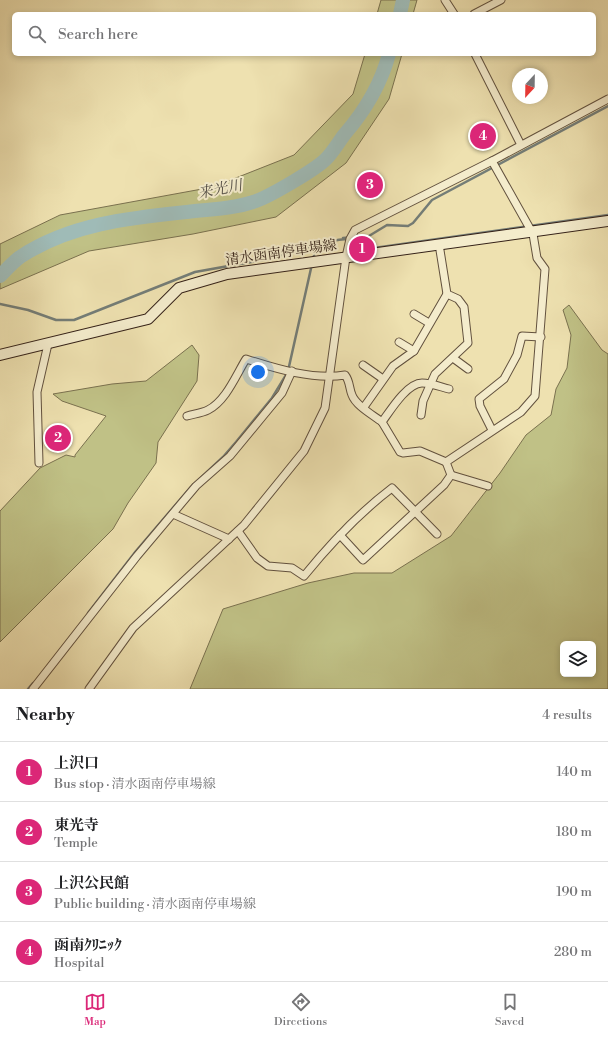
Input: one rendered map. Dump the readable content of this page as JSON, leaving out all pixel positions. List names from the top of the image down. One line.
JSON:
{"streets":{"main road":["清水函南停車場線"]},"water":["来光川"],"north":"bottom","page":{"search":"Search here","pins":["4","3","1","2"],"heading":["Nearby","4 results"],"list":[{"mark":"1","name":"上沢口","note":"Bus stop · 清水函南停車場線","value":"140 m"},{"mark":"2","name":"東光寺","note":"Temple","value":"180 m"},{"mark":"3","name":"上沢公民館","note":"Public building · 清水函南停車場線","value":"190 m"},{"mark":"4","name":"函南ｸﾘﾆｯｸ","note":"Hospital","value":"280 m"}],"nav":["Map","Directions","Saved"]}}
